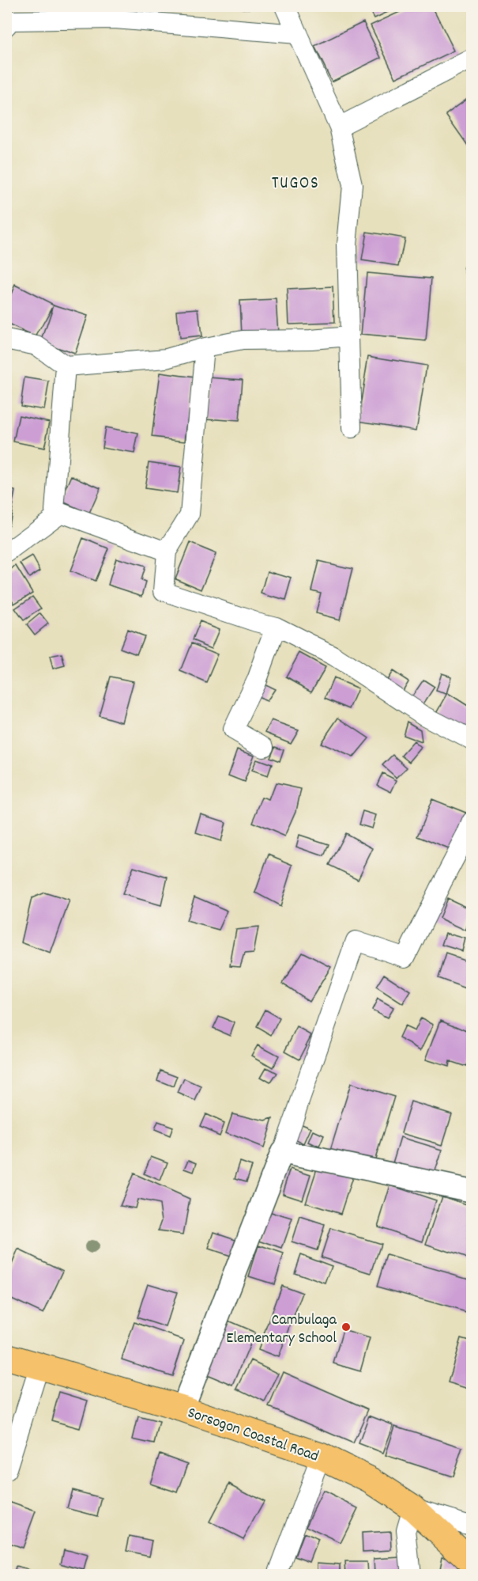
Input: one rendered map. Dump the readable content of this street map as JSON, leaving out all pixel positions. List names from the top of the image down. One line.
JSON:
{"streets":{"highway":["Sorsogon Coastal Road"]},"districts":["TUGOS"],"places":["Cambulaga Elementary School"]}
